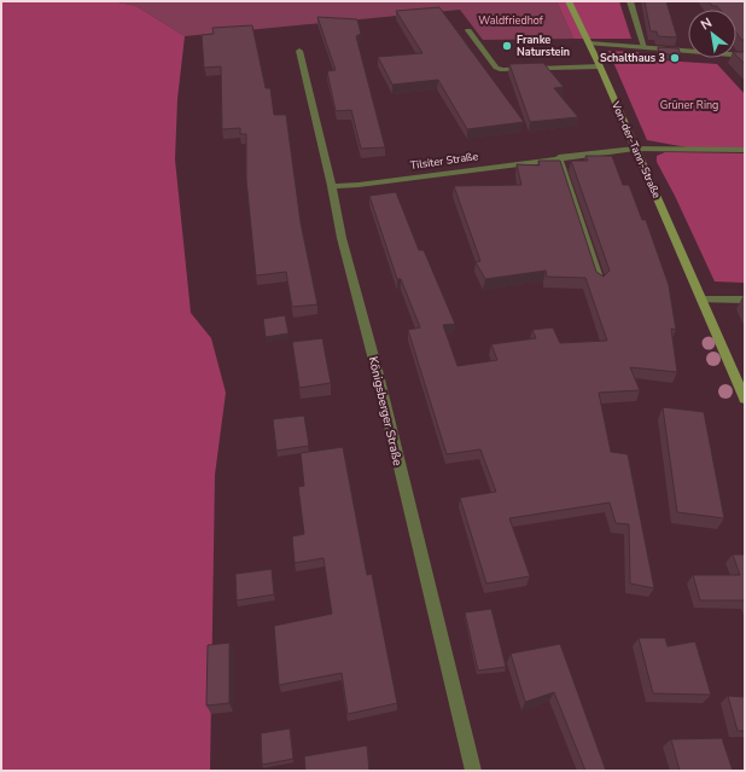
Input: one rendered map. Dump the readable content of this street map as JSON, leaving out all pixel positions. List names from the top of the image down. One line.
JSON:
{"streets":{"street":["Von-der-Tann-Straße","Tilsiter Straße","Königsberger Straße"]},"crossings":[["Von-der-Tann-Straße","Tilsiter Straße"],["Tilsiter Straße","Königsberger Straße"]],"parks":["Waldfriedhof","Grüner Ring"],"places":["Franke Naturstein","Schalthaus 3"],"north":"top left"}
